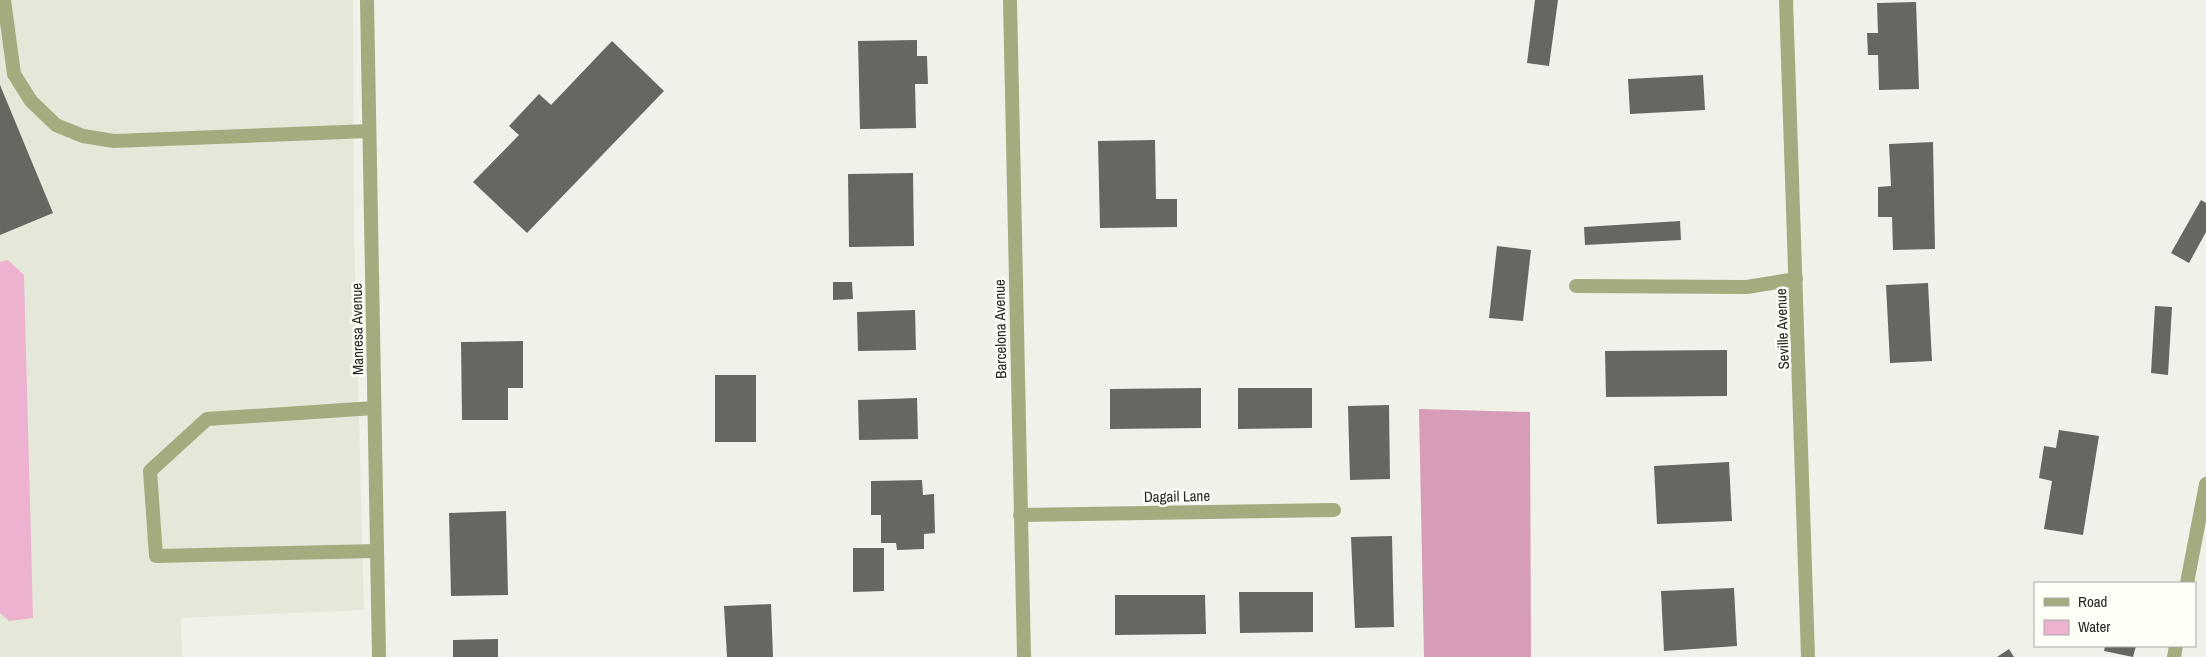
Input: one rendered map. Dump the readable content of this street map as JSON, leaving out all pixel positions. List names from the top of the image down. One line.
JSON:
{"streets":{"street":["Manresa Avenue","Barcelona Avenue","Seville Avenue","Dagail Lane"]},"crossings":[["Barcelona Avenue","Dagail Lane"]],"legend":["Road","Water"]}
